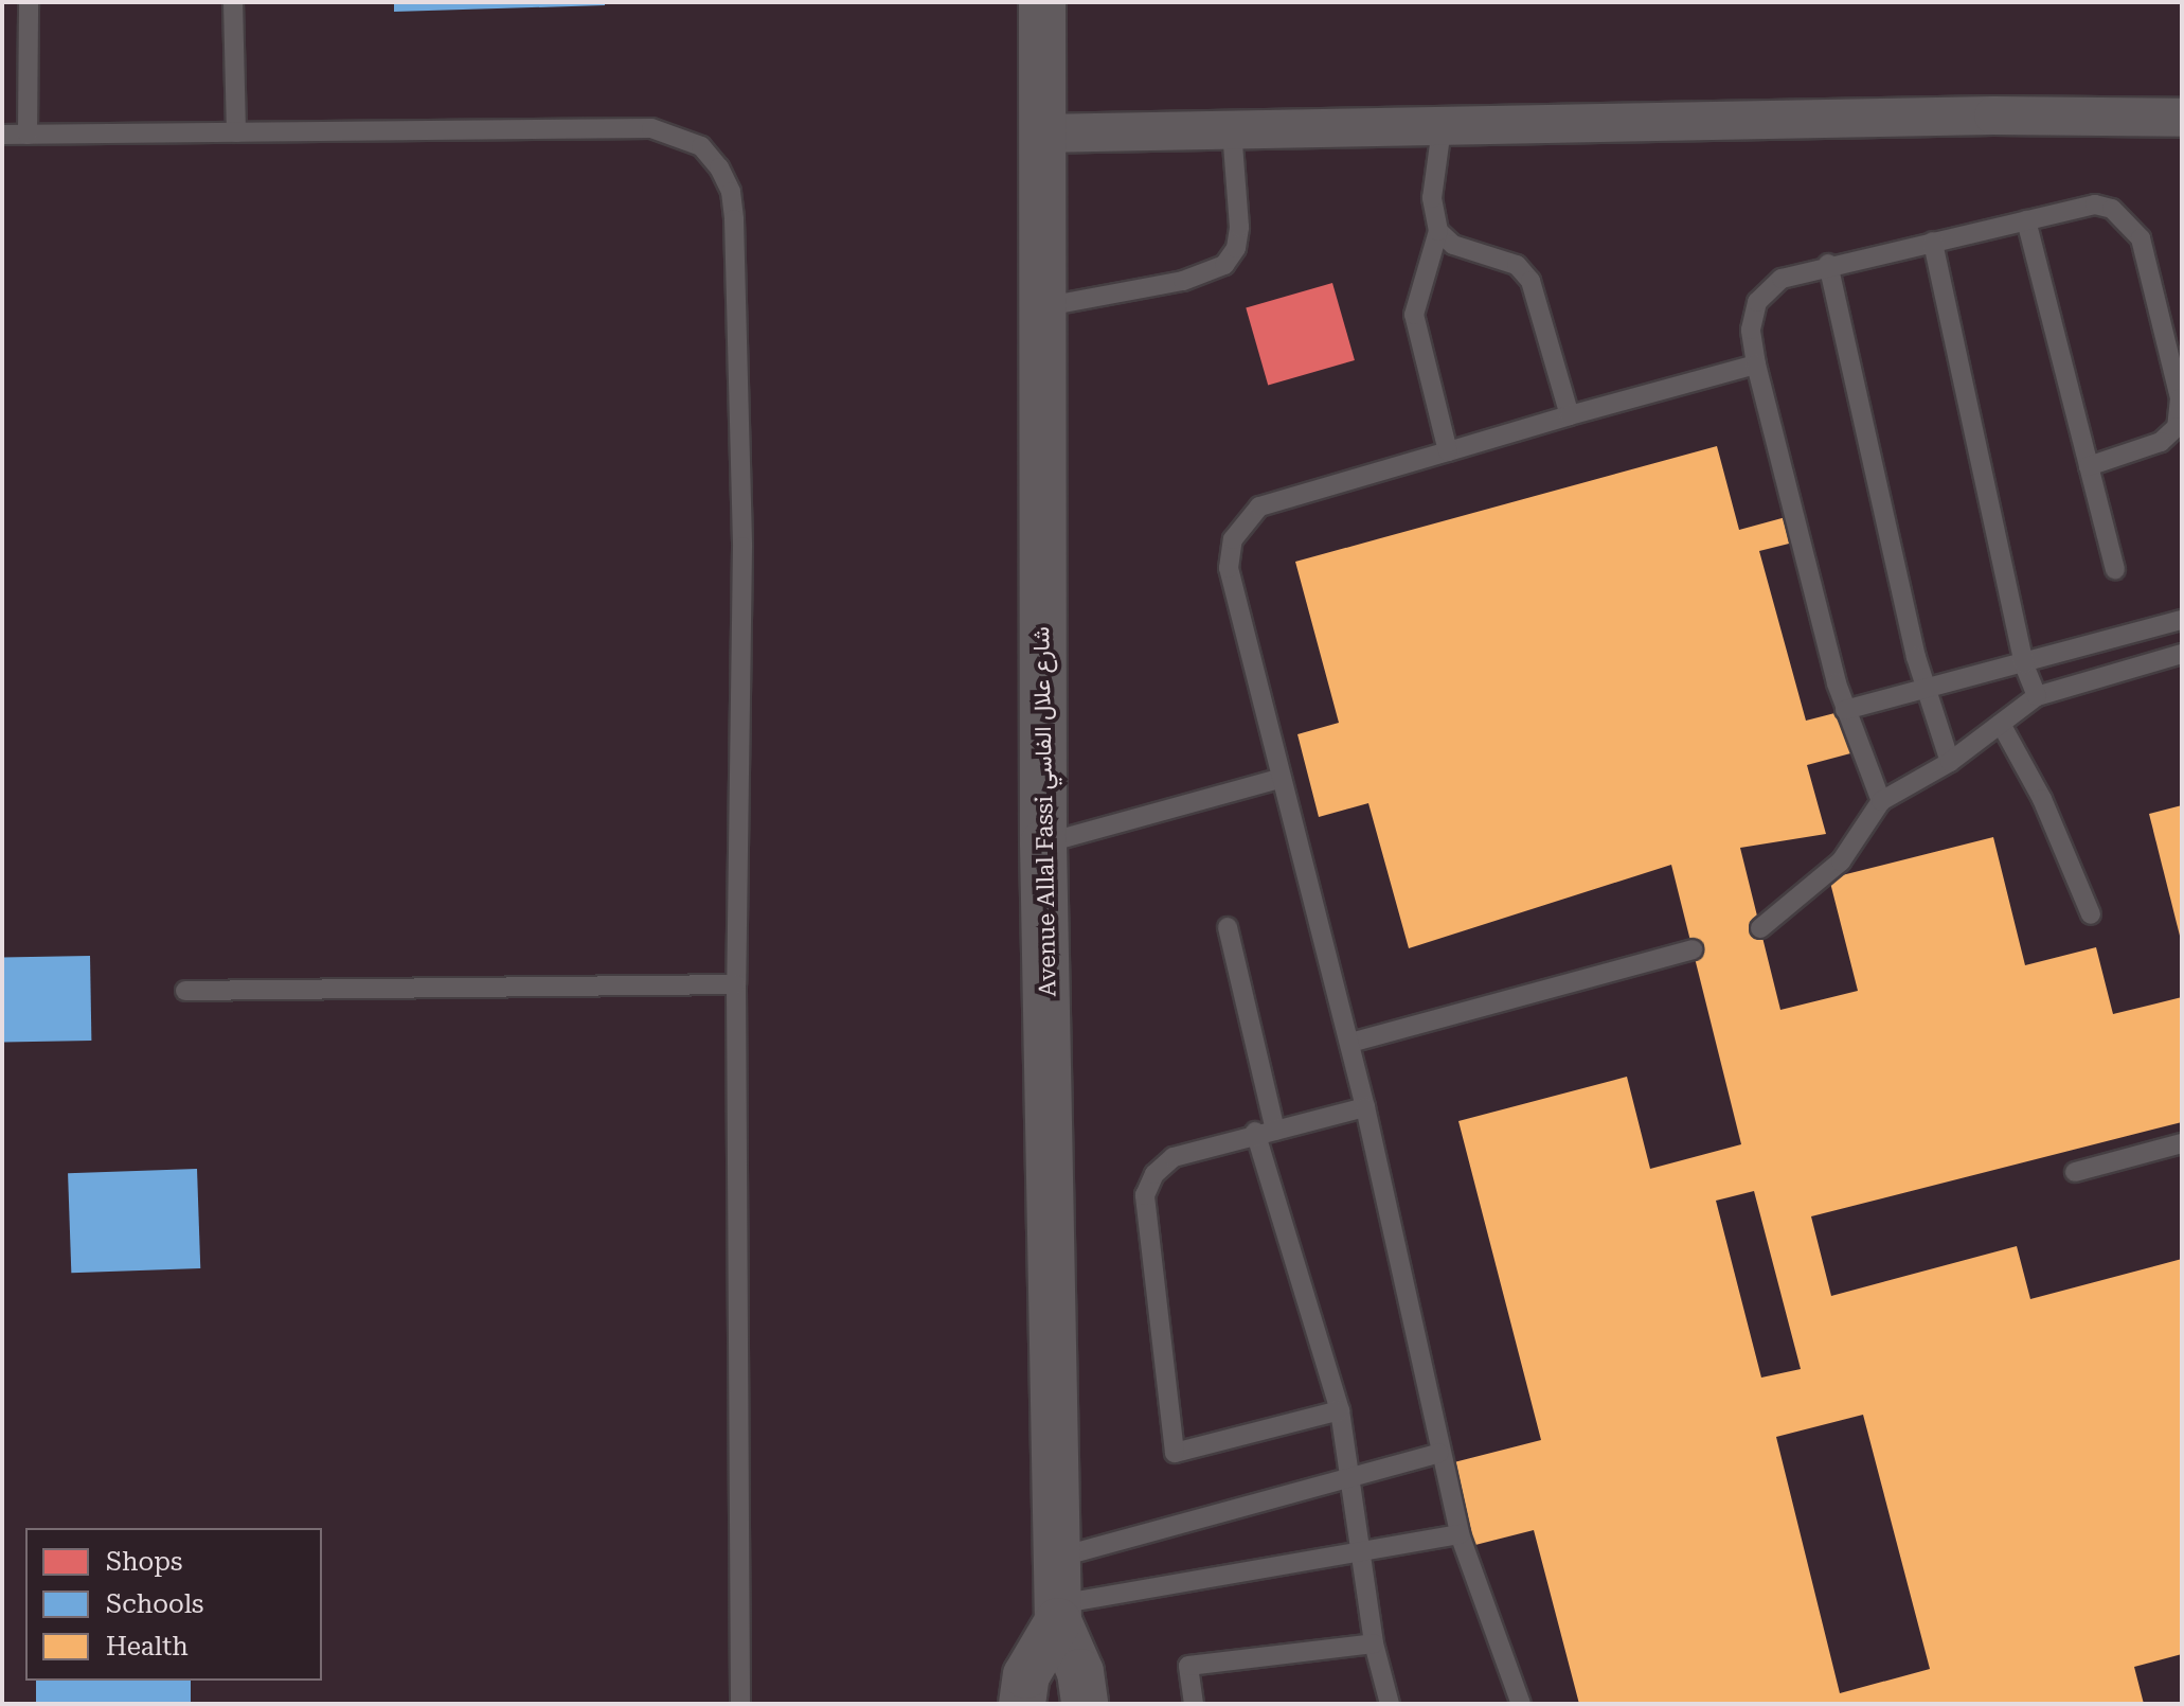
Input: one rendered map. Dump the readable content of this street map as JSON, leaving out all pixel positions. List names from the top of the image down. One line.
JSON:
{"streets":{"street":["Avenue Allal Fassi شارع علال الفاسي"]},"legend":["Shops","Schools","Health"]}
